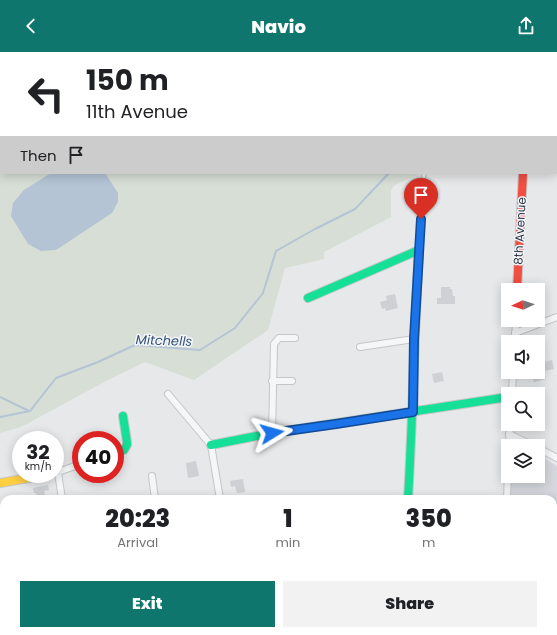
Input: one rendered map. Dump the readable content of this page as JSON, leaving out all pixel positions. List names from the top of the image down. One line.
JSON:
{"streets":{"street":["8th Avenue"]},"water":["Mitchells"],"north":"left","page":{"header":"Navio","turn":["150 m","11th Avenue"],"then":"Then","speed":"32 km/h","limit":"40","eta":["20:23","Arrival","1","min","350","m"],"buttons":["Exit","Share"]}}
